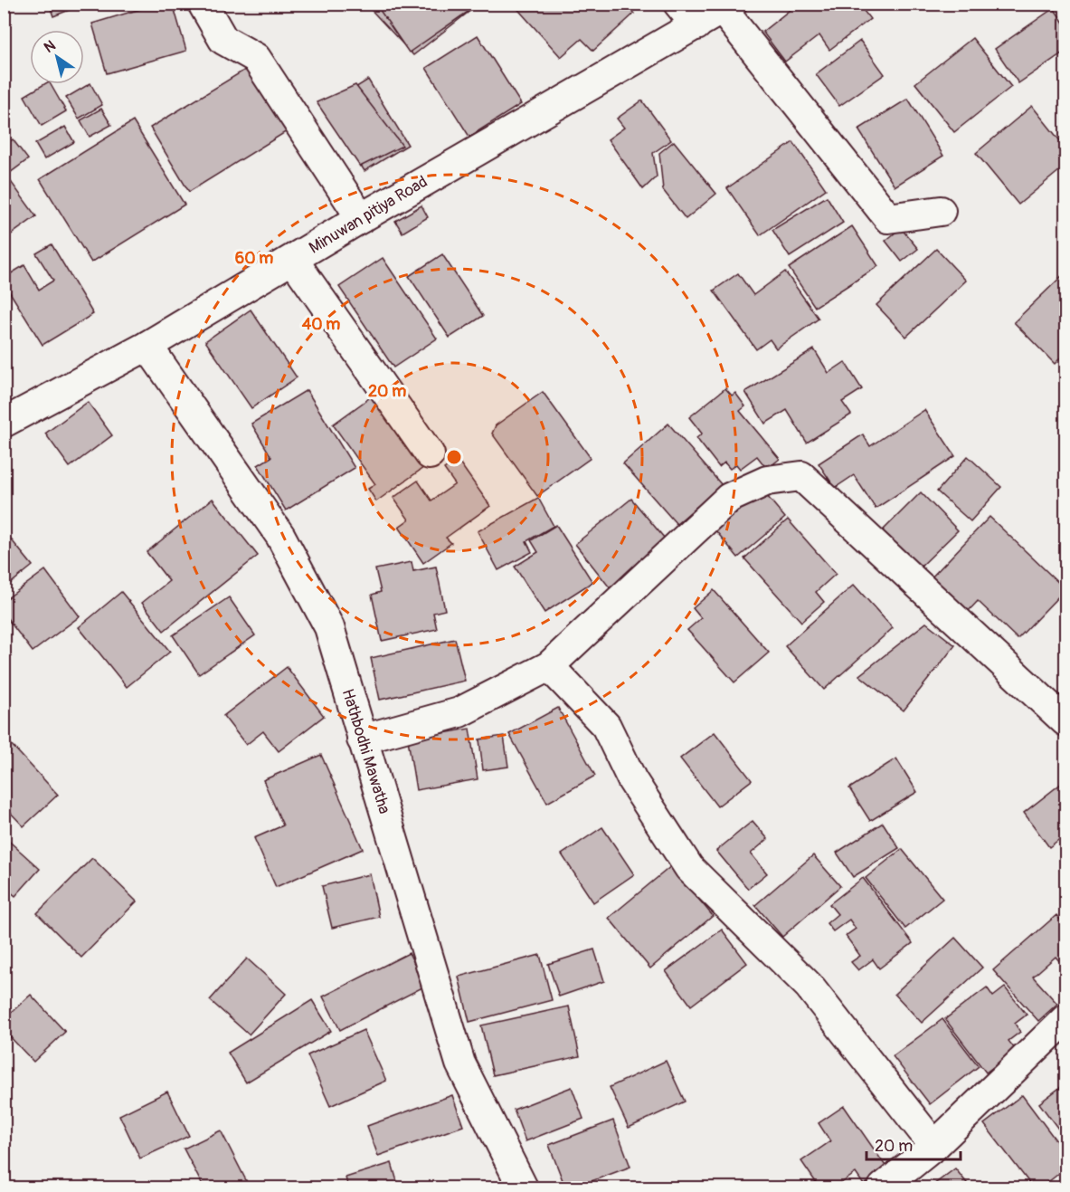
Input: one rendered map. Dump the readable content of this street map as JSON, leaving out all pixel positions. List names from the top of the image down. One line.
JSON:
{"streets":{"street":["Minuwan pitiya Road","Hathbodhi Mawatha"]},"crossings":[["Minuwan pitiya Road","Hathbodhi Mawatha"]],"scale_bar":"20 m","north":"top left","rings":["60 m","40 m","20 m"]}
